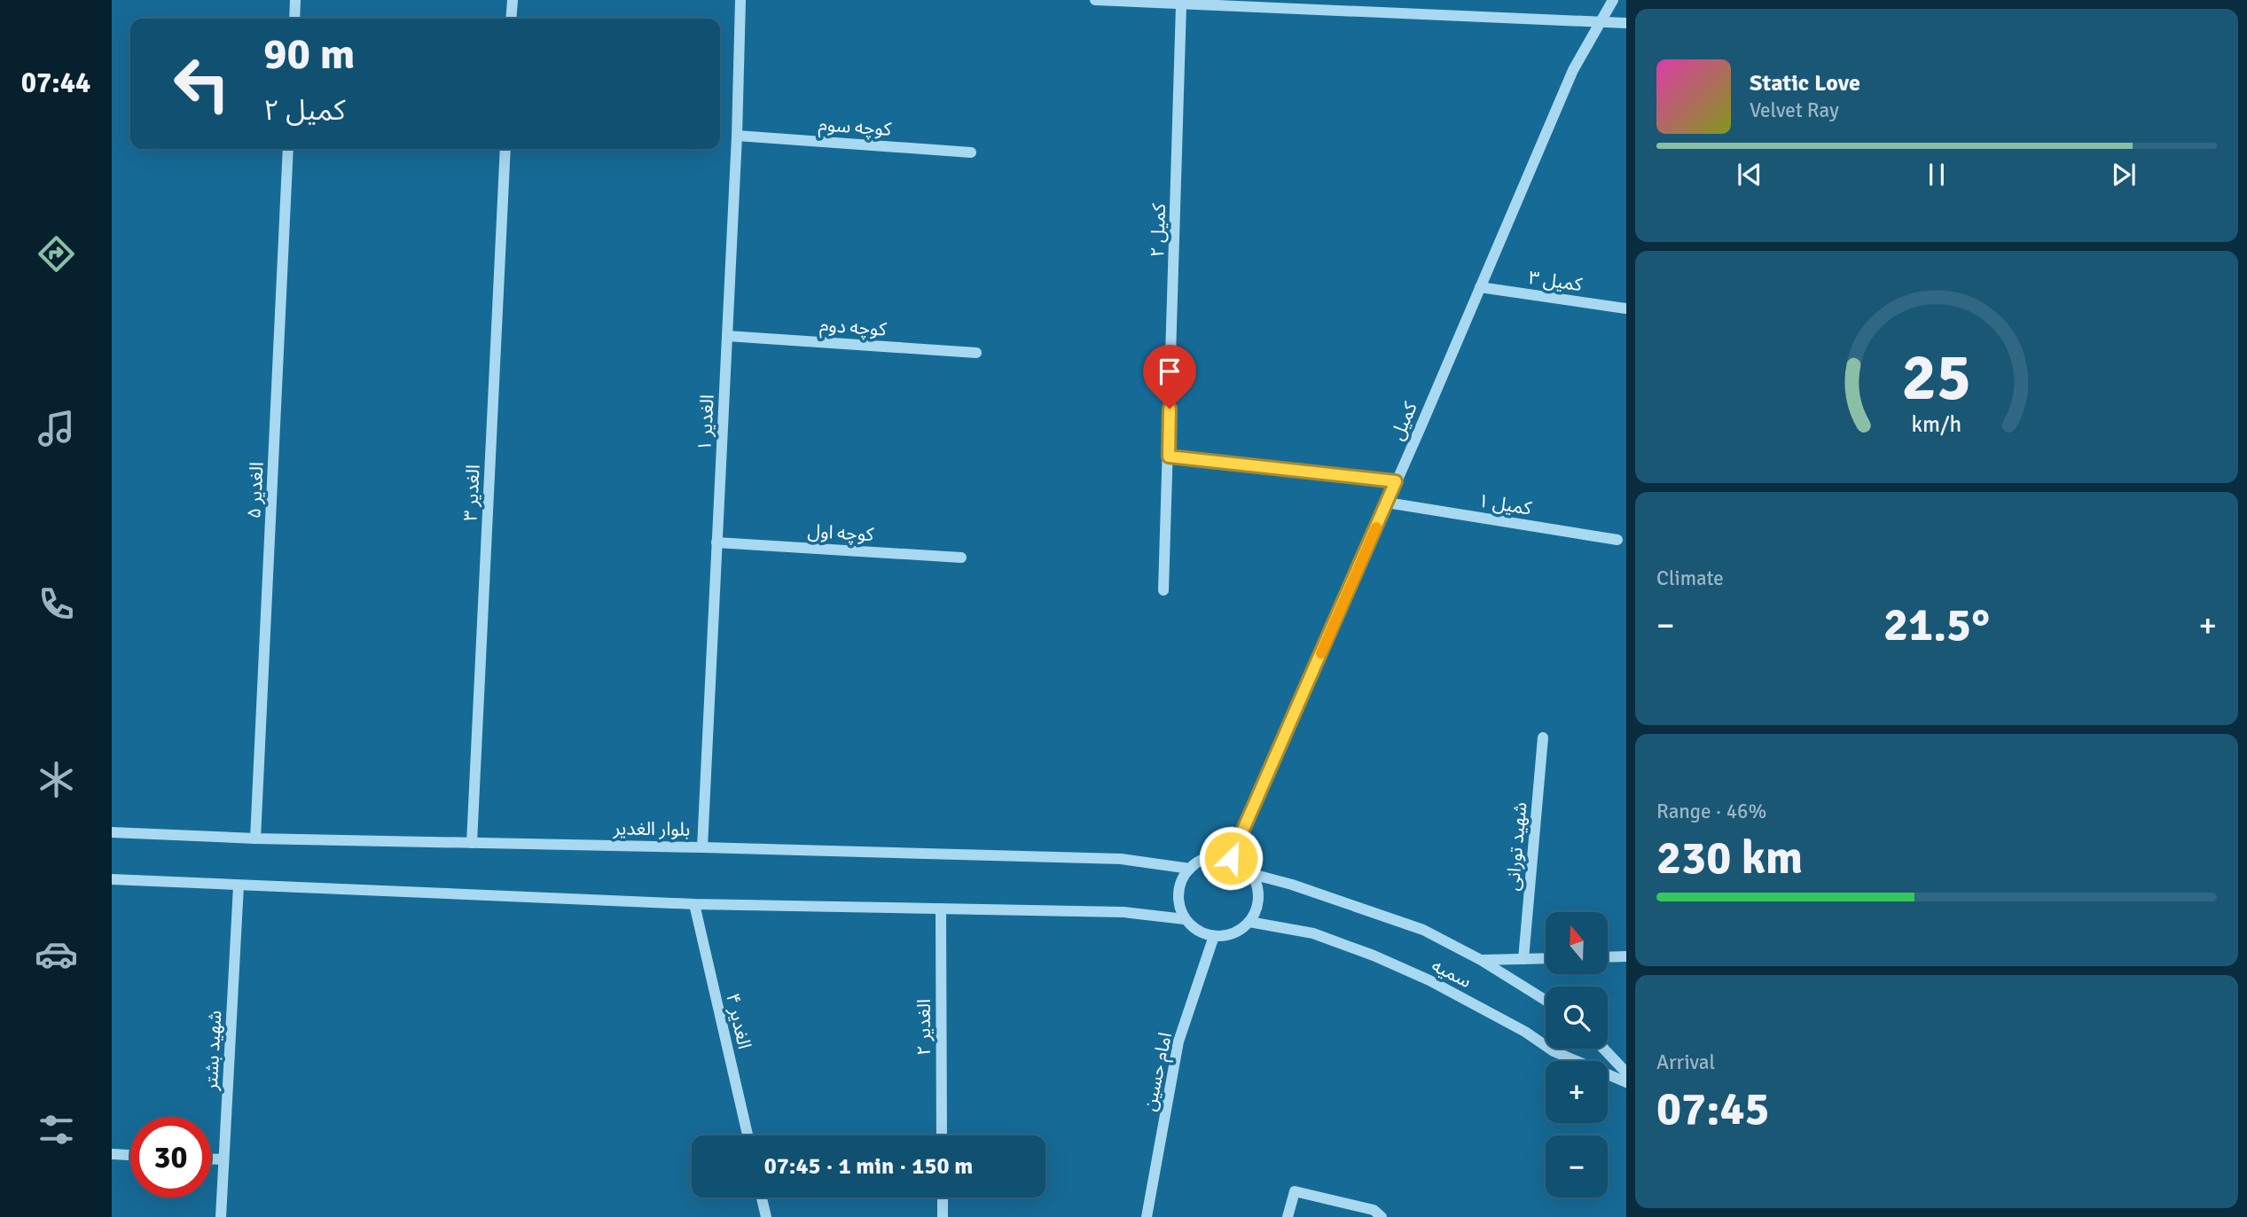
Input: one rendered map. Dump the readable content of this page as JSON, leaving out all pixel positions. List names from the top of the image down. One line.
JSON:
{"streets":{"street":["کوچه سوم","کمیل ۲","کمیل ۳","کوچه دوم","کمیل","الغدیر ۱","الغدیر ۵","الغدیر ۳","کمیل ۱","کوچه اول","بلوار الغدیر","شهید تورانی","سمیه","الغدیر ۴","الغدیر ۲","شهید بشتر","امام حسین"]},"crossings":[["کوچه سوم","الغدیر ۱"],["کمیل ۳","کمیل"],["کوچه دوم","الغدیر ۱"],["کمیل","کمیل ۱"],["کمیل","بلوار الغدیر"],["کمیل","سمیه"],["کمیل","امام حسین"],["الغدیر ۱","کوچه اول"],["الغدیر ۱","بلوار الغدیر"],["الغدیر ۵","بلوار الغدیر"],["الغدیر ۳","بلوار الغدیر"],["بلوار الغدیر","سمیه"],["بلوار الغدیر","امام حسین"],["سمیه","امام حسین"]],"north":"top","page":{"tabs":"07:44","turn":["90 m","کمیل ۲"],"song":["Static Love","Velvet Ray"],"tile":["Climate",["Range · 46%","230 km"],["Arrival","07:45"]],"heat":["−","21.5°","+"],"map_buttons":["+","−"],"limit":"30","trip":"07:45 · 1 min · 150 m","gauge":["25","km/h"]}}
